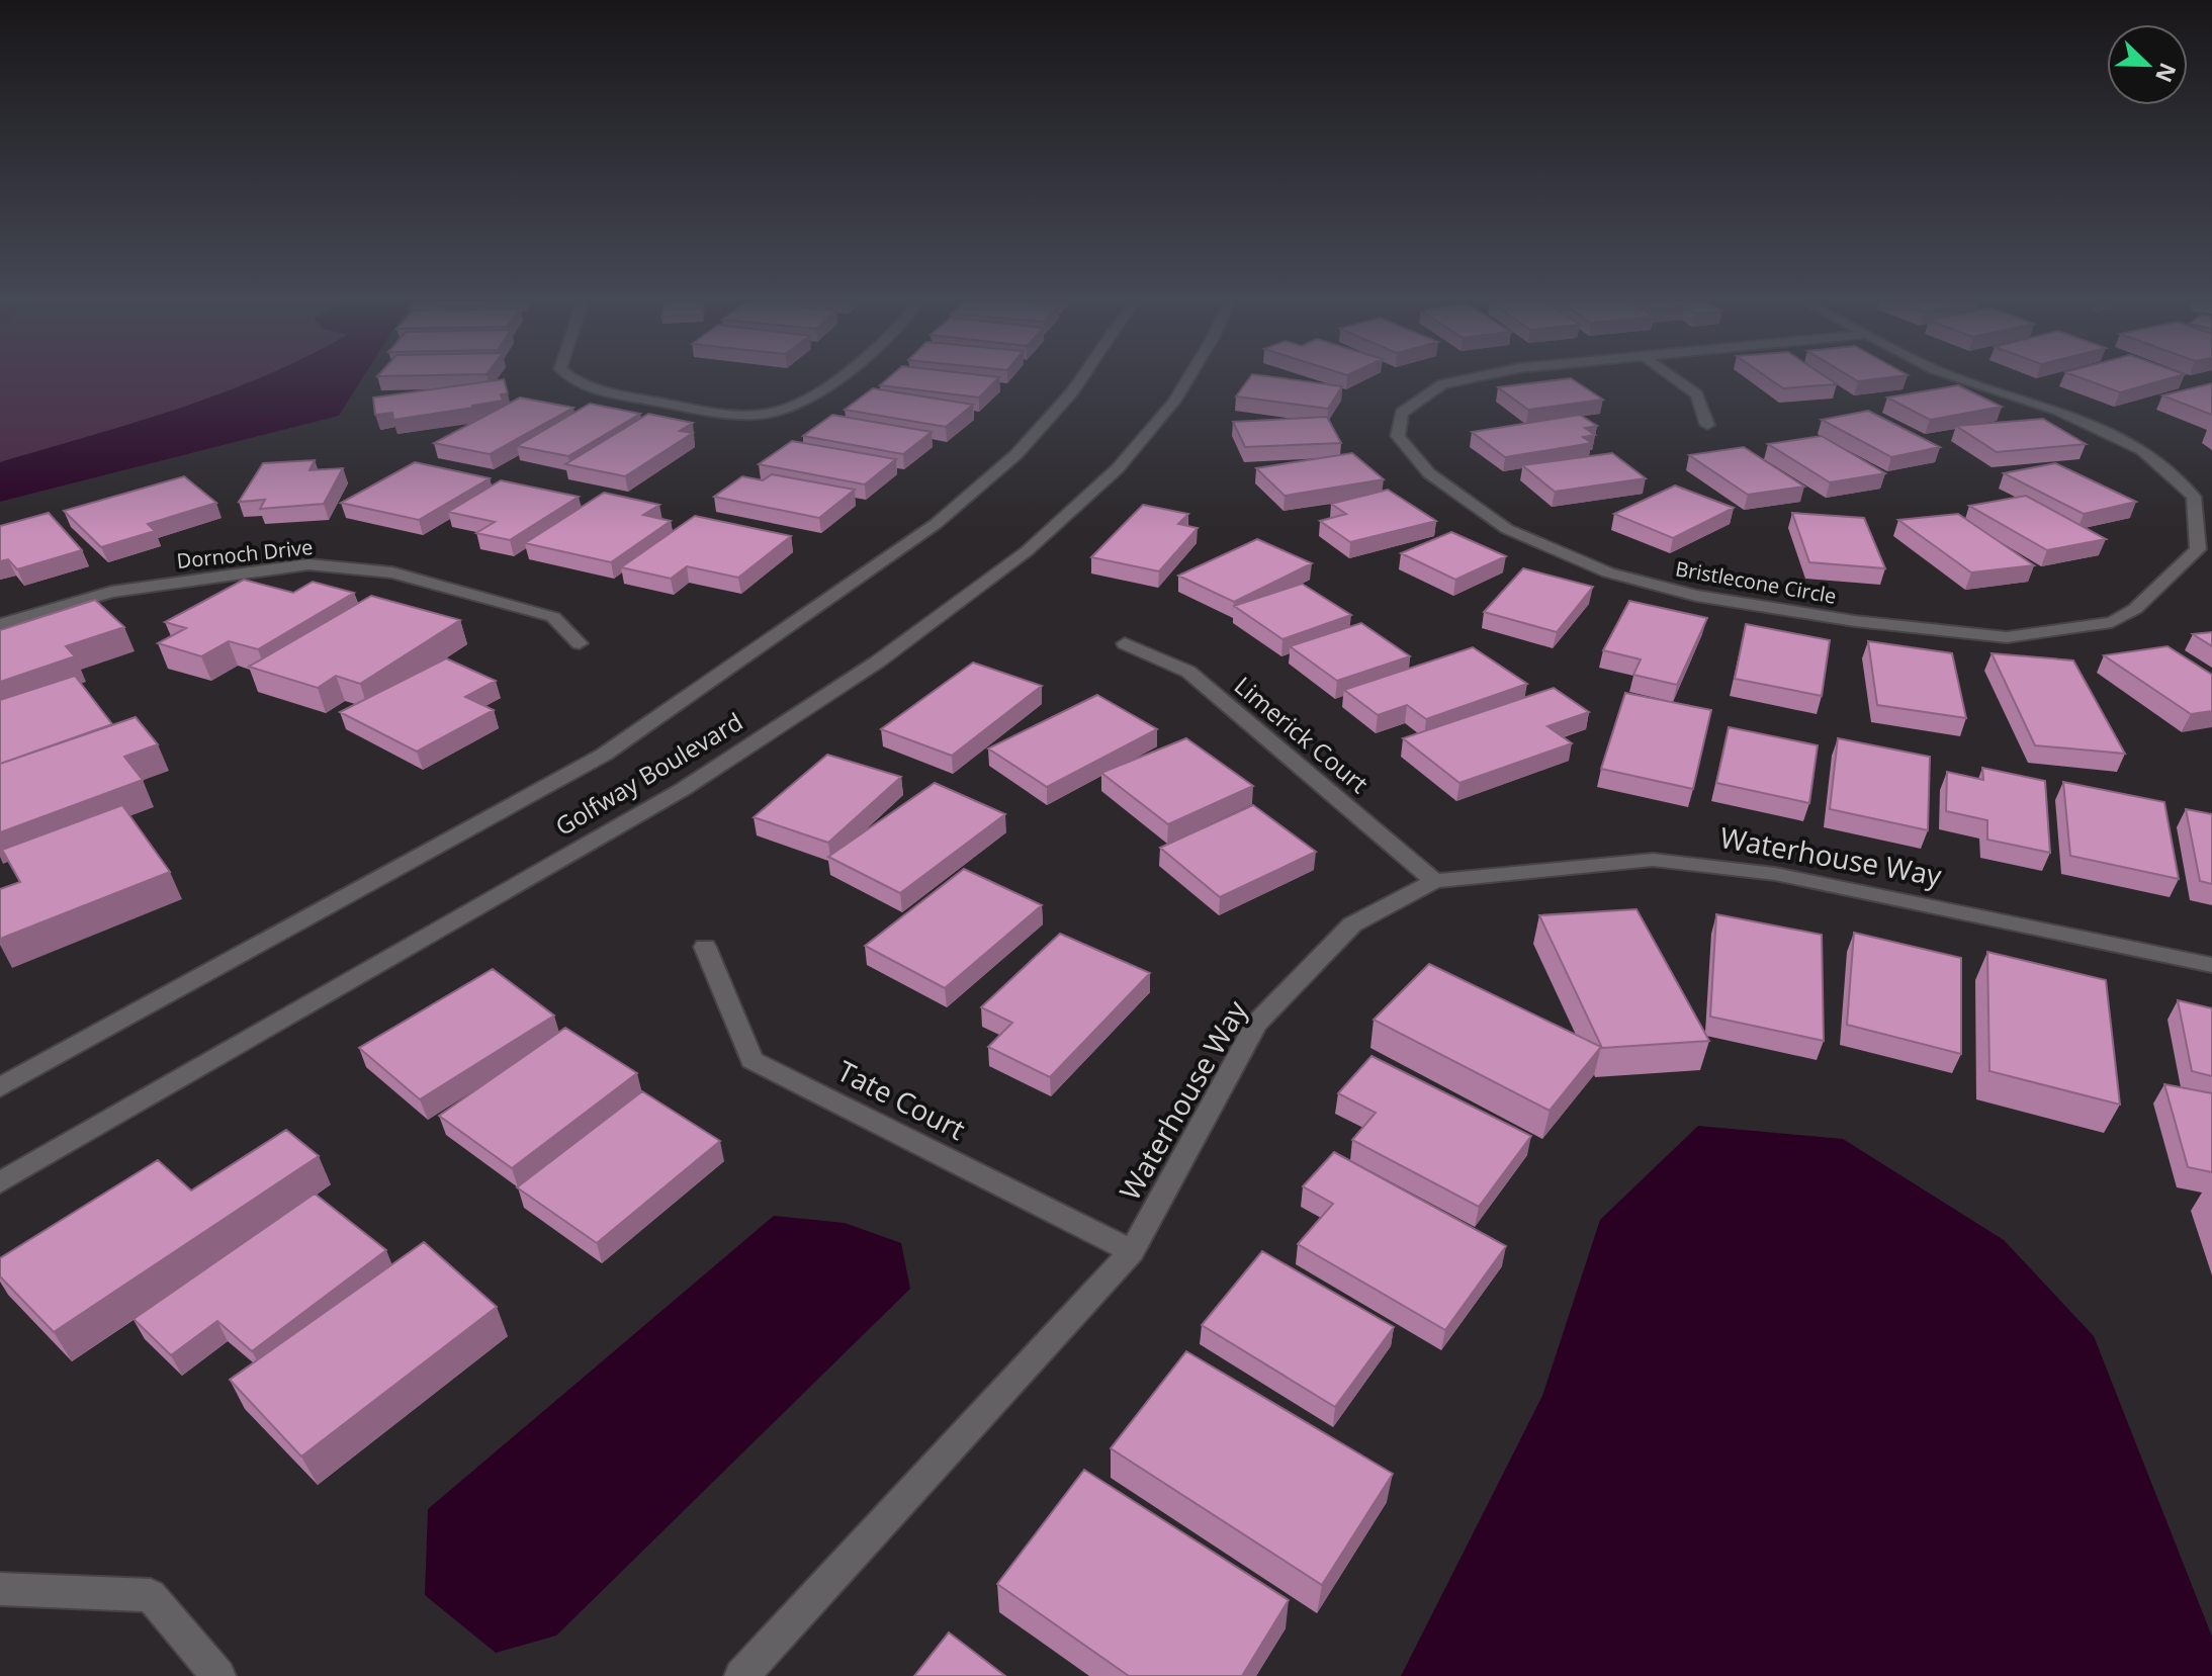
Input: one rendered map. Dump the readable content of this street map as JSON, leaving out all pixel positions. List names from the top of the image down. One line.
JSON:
{"streets":{"street":["Dornoch Drive","Bristlecone Circle","Limerick Court","Golfway Boulevard","Waterhouse Way","Tate Court"]},"crossings":[["Limerick Court","Waterhouse Way"],["Waterhouse Way","Tate Court"]],"north":"bottom right"}
